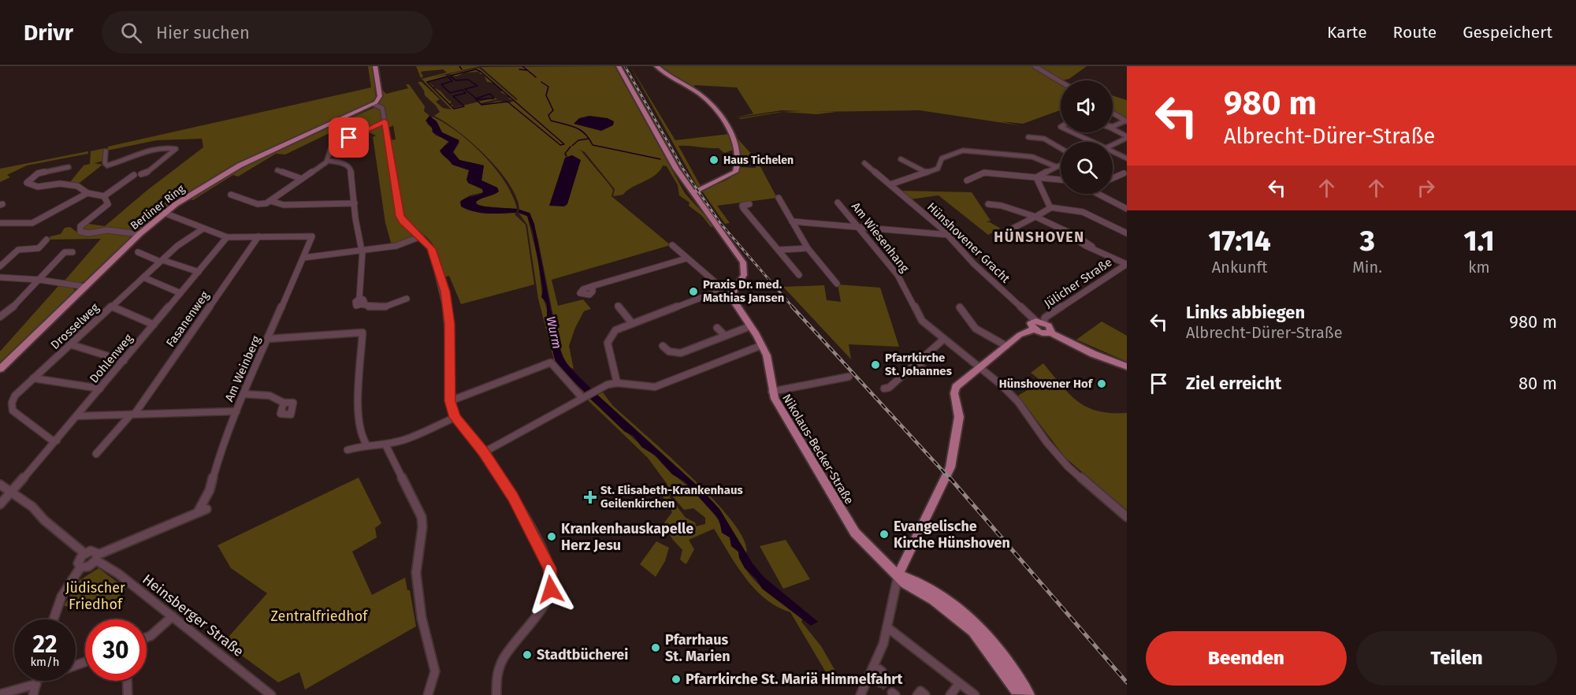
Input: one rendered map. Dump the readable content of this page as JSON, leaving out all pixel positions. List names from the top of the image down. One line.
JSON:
{"streets":{"main road":["Berliner Ring","Nikolaus-Becker-Straße"],"street":["Am Wiesenhang","Hünshovener Gracht","Jülicher Straße","Fasanenweg","Drosselweg","Dohlenweg","Am Weinberg","Heinsberger Straße"]},"crossings":[["Fasanenweg","Am Weinberg"],["Drosselweg","Dohlenweg"]],"districts":["HÜNSHOVEN"],"water":["Wurm"],"parks":["Jüdischer Friedhof","Zentralfriedhof"],"places":{"other":["Haus Tichelen","Praxis Dr. med. Mathias Jansen","Pfarrkirche St. Johannes","Hünshovener Hof","Evangelische Kirche Hünshoven","Krankenhauskapelle Herz Jesu","Pfarrhaus St. Marien","Stadtbücherei","Pfarrkirche St. Mariä Himmelfahrt"],"health":["St. Elisabeth-Krankenhaus Geilenkirchen"]},"page":{"header":"Drivr","search":"Hier suchen","nav":["Karte","Route","Gespeichert"],"turn":["980 m","Albrecht-Dürer-Straße"],"eta":["17:14","Ankunft","3","Min.","1.1","km"],"list":[{"name":"Links abbiegen","note":"Albrecht-Dürer-Straße","value":"980 m"},{"name":"Ziel erreicht","value":"80 m"}],"speed":"22 km/h","limit":"30","buttons":["Beenden","Teilen"]}}
